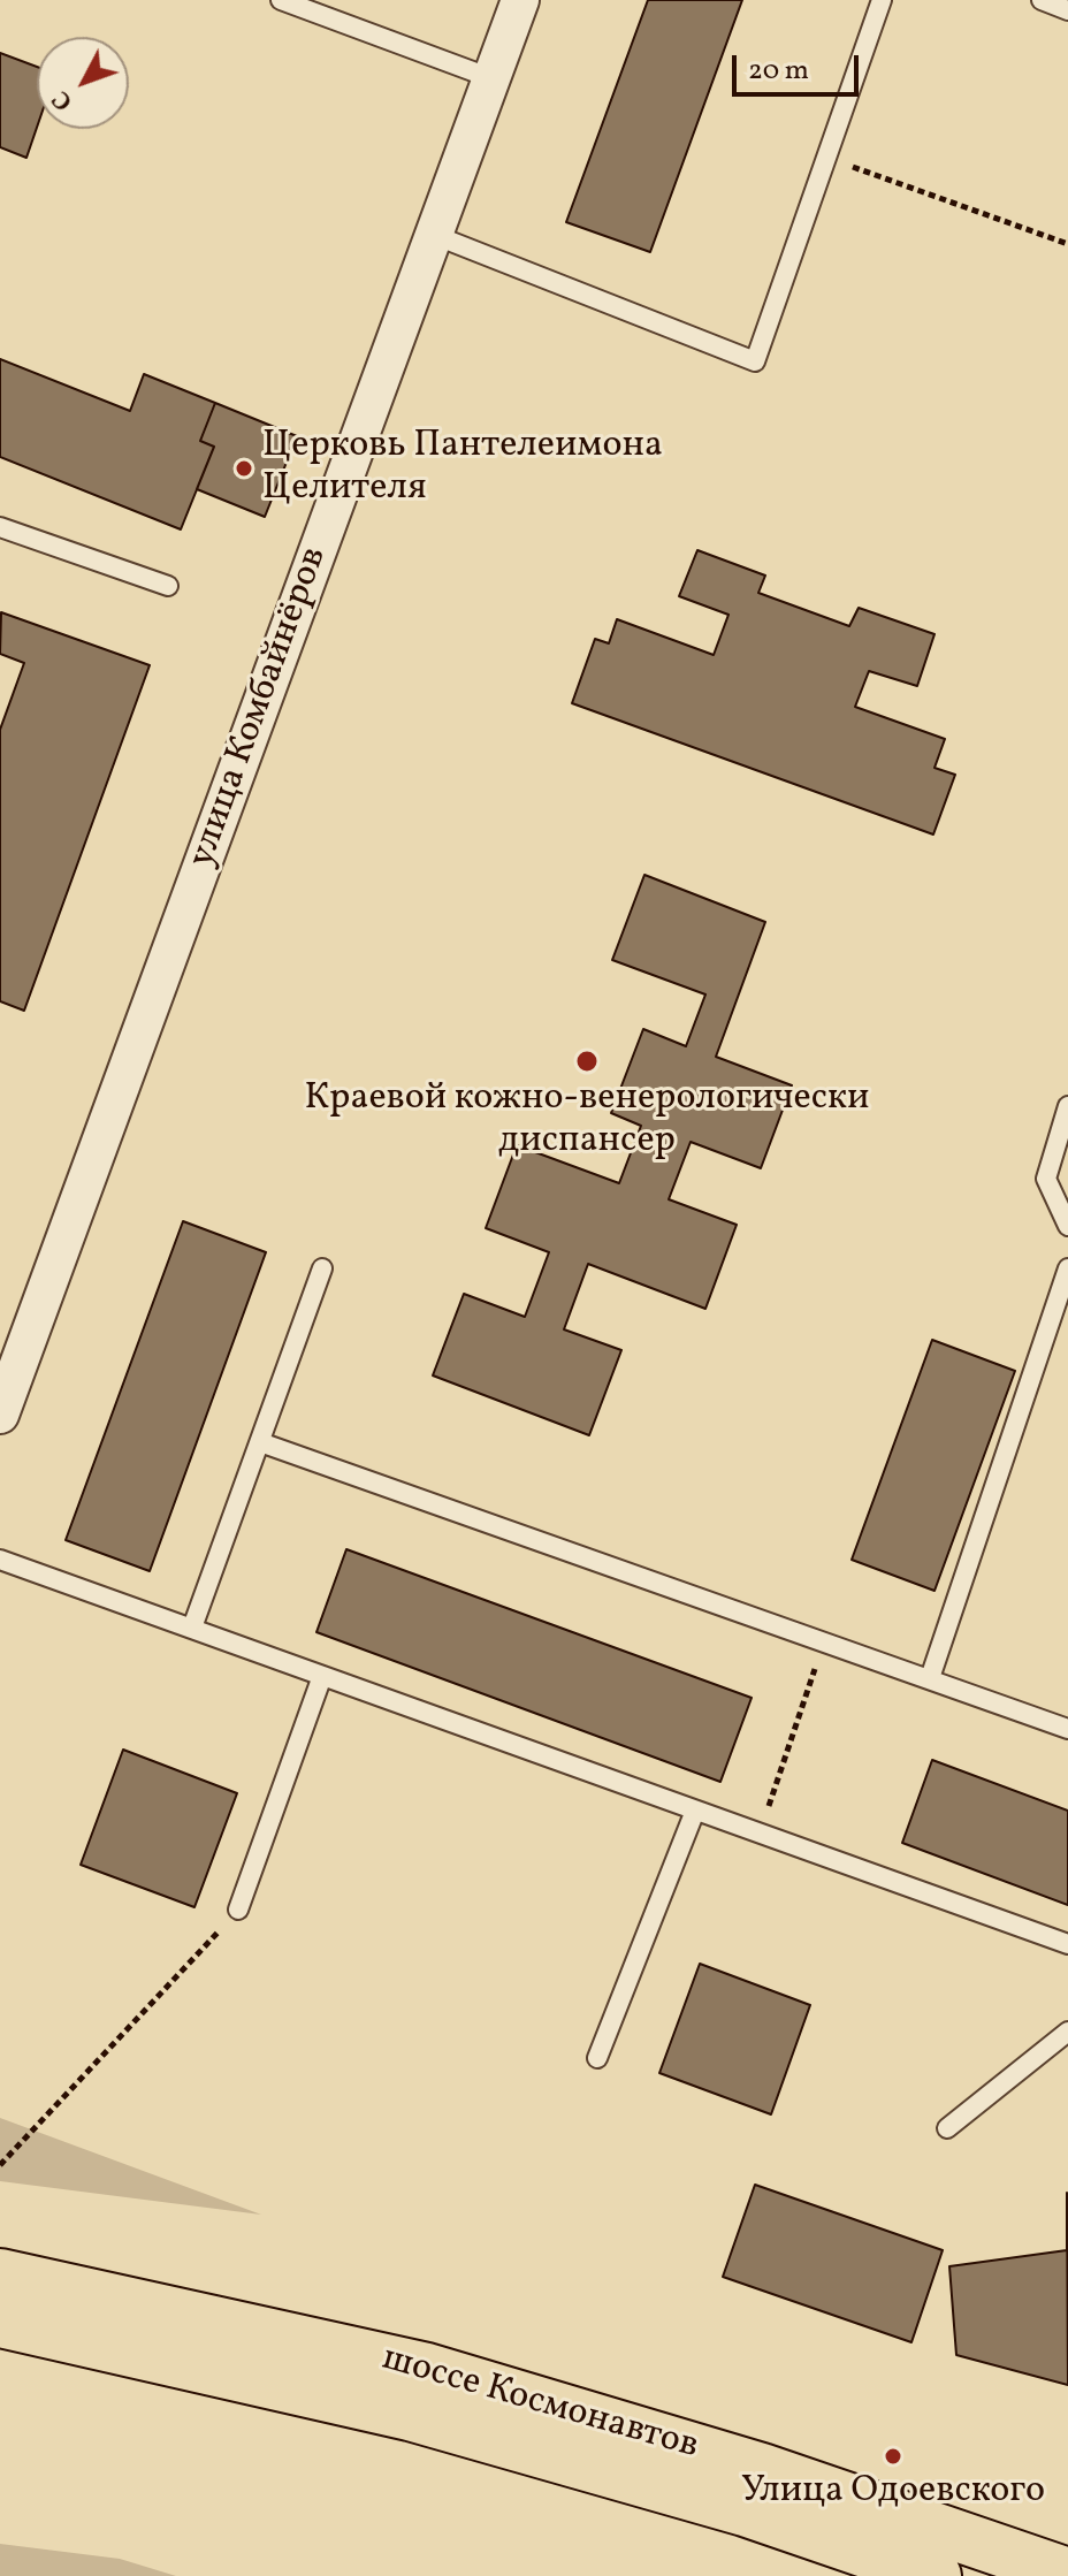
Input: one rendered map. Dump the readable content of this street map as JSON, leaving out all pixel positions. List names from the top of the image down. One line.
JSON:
{"streets":{"main road":["шоссе Космонавтов"],"street":["улица Комбайнёров"]},"places":["Церковь Пантелеимона Целителя","Краевой кожно-венерологически диспансер","Улица Одоевского"],"scale_bar":"20 m","north":"bottom left"}
